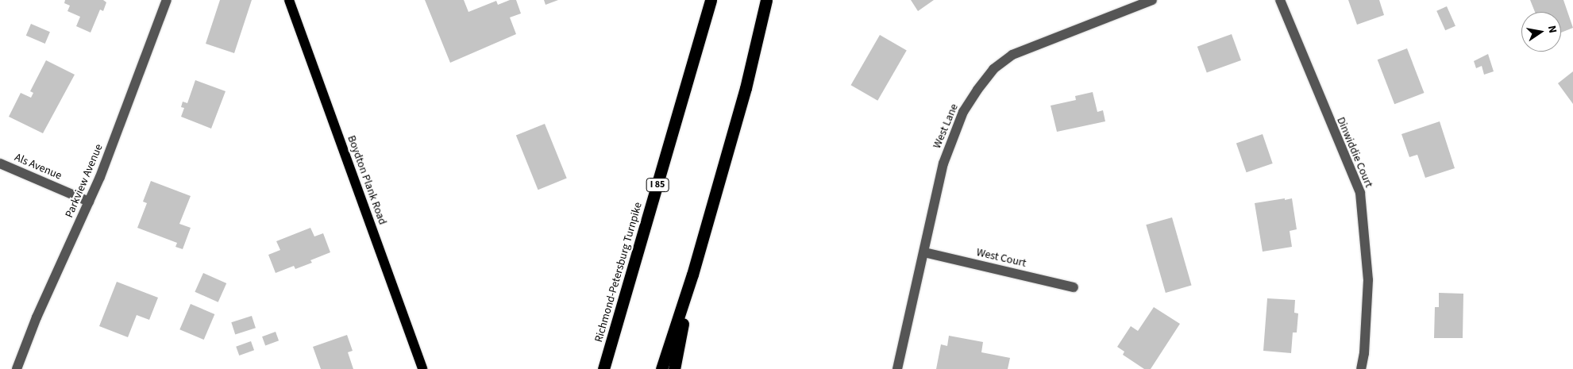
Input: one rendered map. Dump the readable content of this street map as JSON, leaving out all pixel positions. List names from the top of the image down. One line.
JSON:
{"streets":{"highway":["I 85","Richmond-Petersburg Turnpike"],"main road":["Boydton Plank Road"],"street":["West Lane","Dinwiddie Court","Als Avenue","Parkview Avenue","West Court"]},"crossings":[["West Lane","West Court"],["Als Avenue","Parkview Avenue"]],"north":"right"}
